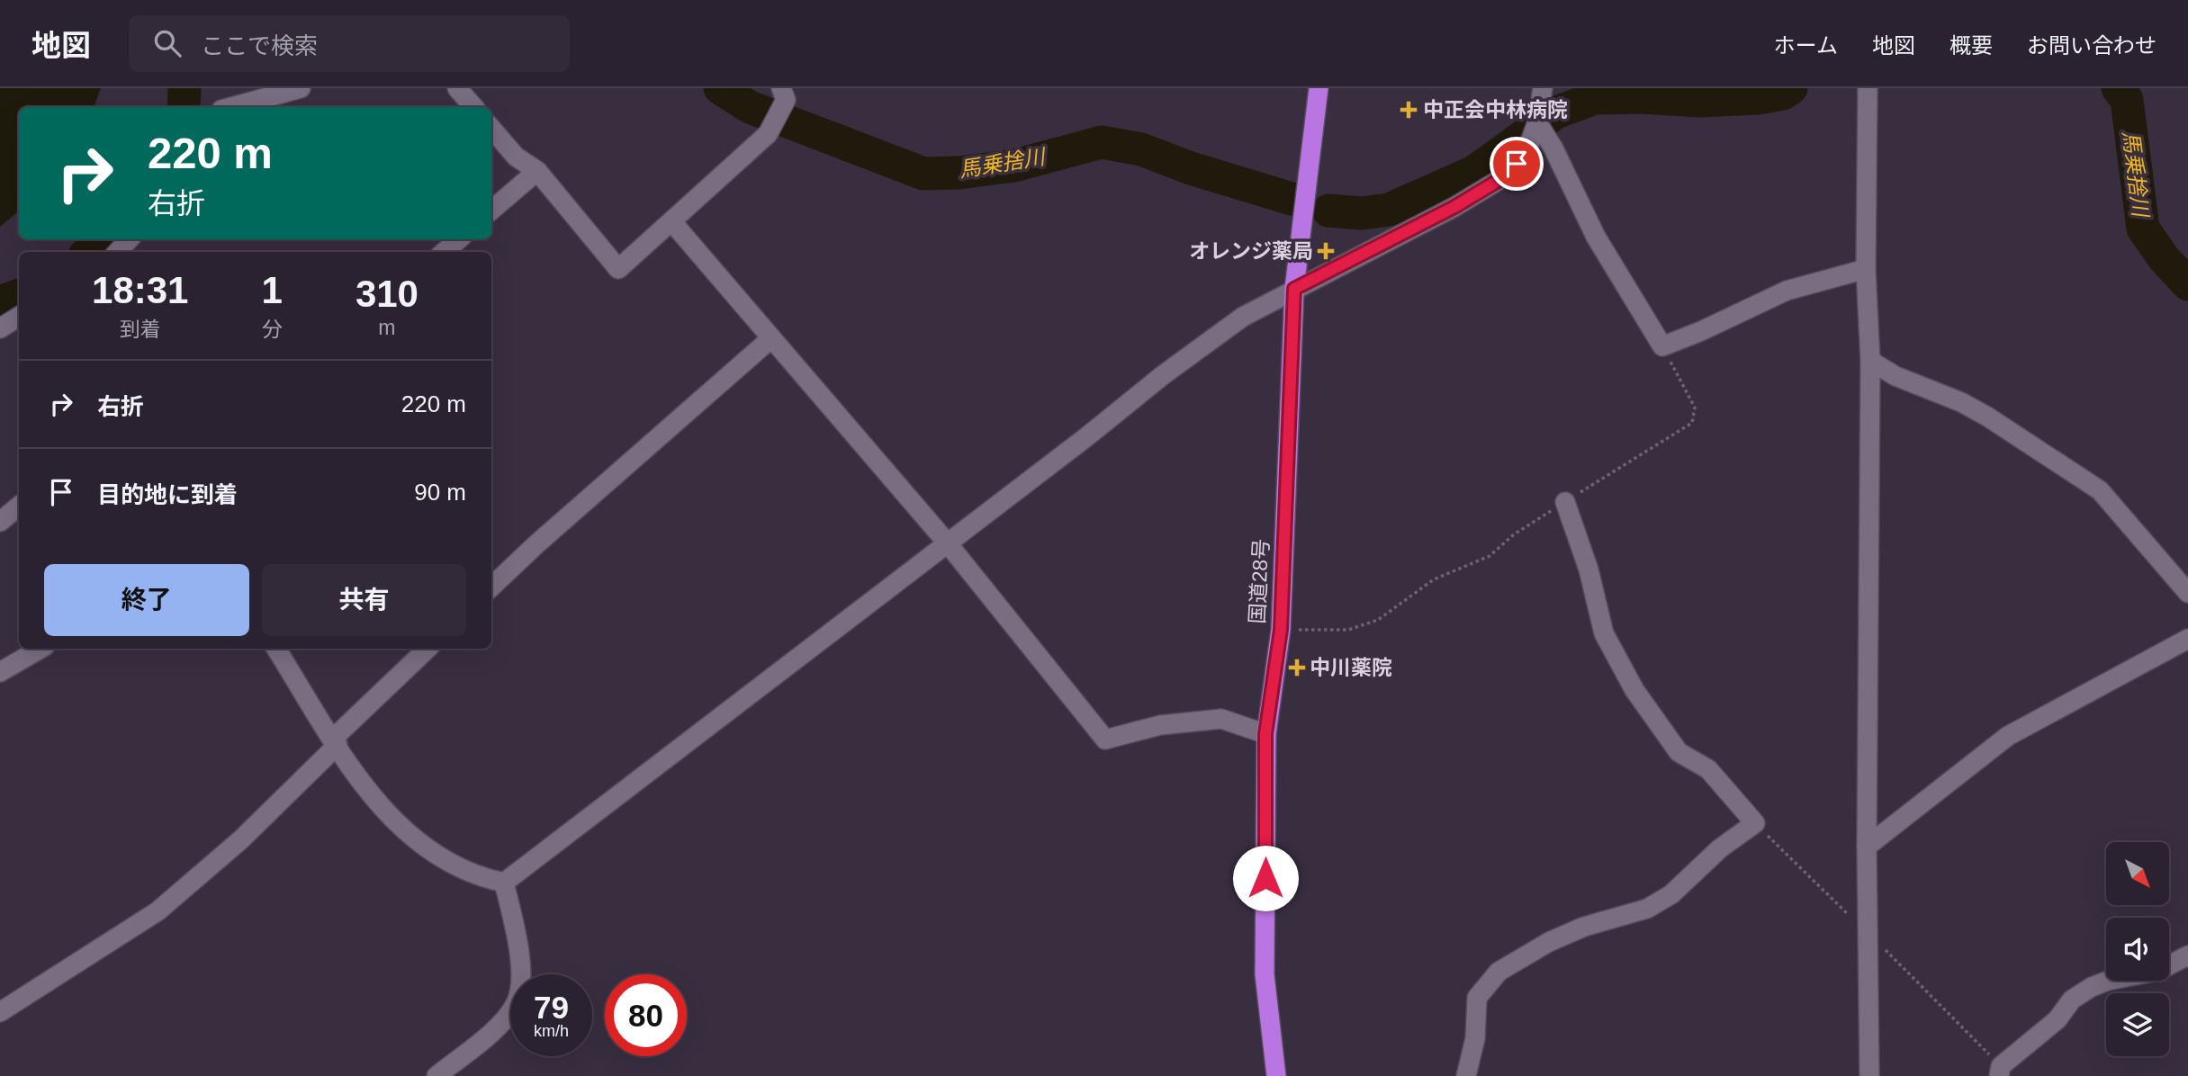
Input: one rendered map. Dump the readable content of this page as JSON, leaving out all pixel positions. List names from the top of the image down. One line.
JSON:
{"streets":{"highway":["国道28号"]},"water":["馬乗捨川"],"places":{"health":["中正会中林病院","オレンジ薬局","中川薬院"]},"north":"bottom right","page":{"header":"地図","search":"ここで検索","nav":["ホーム","地図","概要","お問い合わせ"],"turn":["220 m","右折"],"eta":["18:31","到着","1","分","310","m"],"list":[{"name":"右折","value":"220 m"},{"name":"目的地に到着","value":"90 m"}],"buttons":["終了","共有"],"speed":"79 km/h","limit":"80"}}
